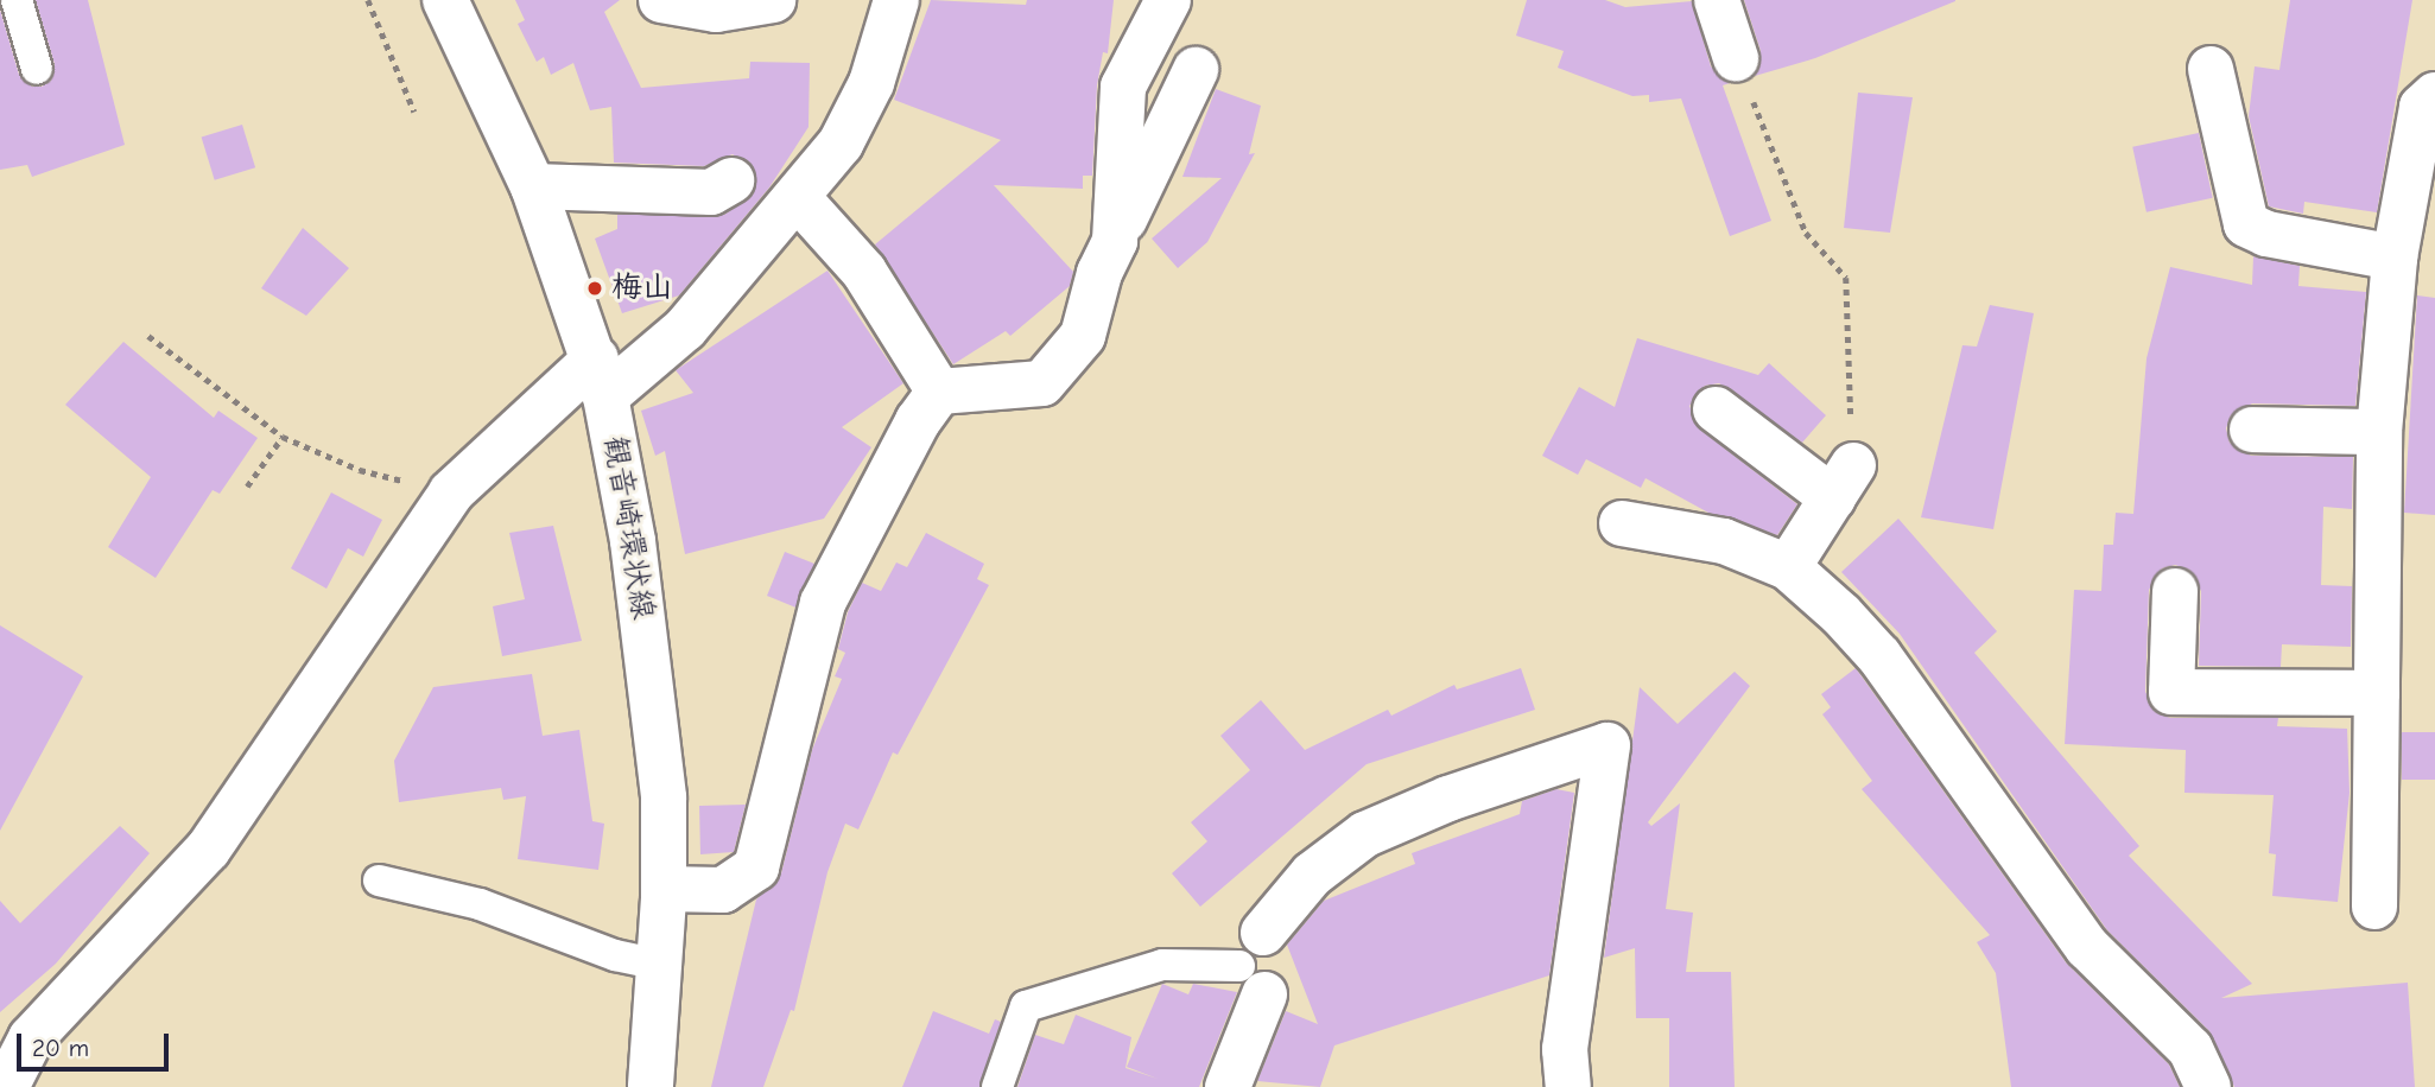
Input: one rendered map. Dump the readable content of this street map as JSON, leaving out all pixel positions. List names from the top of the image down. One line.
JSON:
{"streets":{"street":["観音崎環状線"]},"places":["梅山"],"scale_bar":"20 m"}
